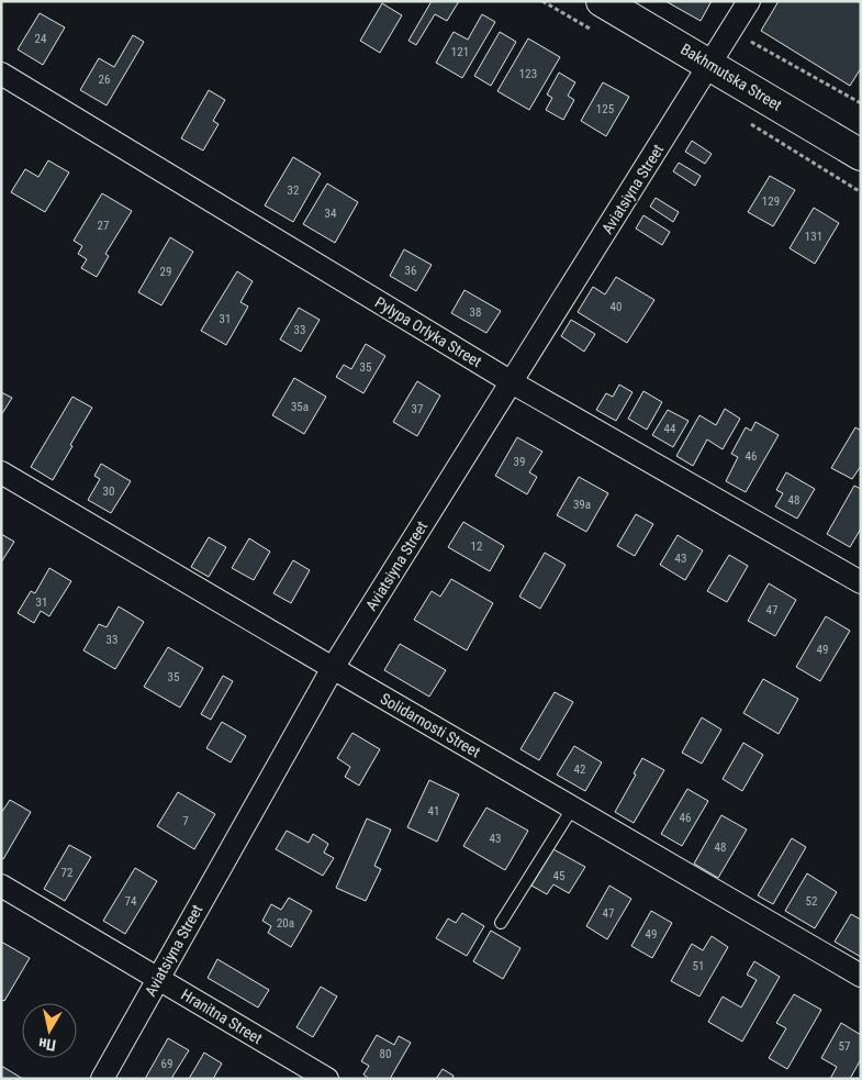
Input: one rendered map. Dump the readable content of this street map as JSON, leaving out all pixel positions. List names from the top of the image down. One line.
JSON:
{"streets":{"street":["Bakhmutska Street","Aviatsiyna Street","Pylypa Orlyka Street","Solidarnosti Street","Hranitna Street"]},"crossings":[["Bakhmutska Street","Aviatsiyna Street"],["Aviatsiyna Street","Pylypa Orlyka Street"],["Aviatsiyna Street","Solidarnosti Street"],["Aviatsiyna Street","Hranitna Street"]],"house_numbers":["24","121","123","26","125","32","129","34","27","131","36","29","40","38","31","33","35","35а","37","44","46","39","30","48","39а","12","43","31","47","33","49","35","42","41","46","7","43","48","72","45","74","52","47","20а","49","51","57","80","69"],"north":"bottom"}
